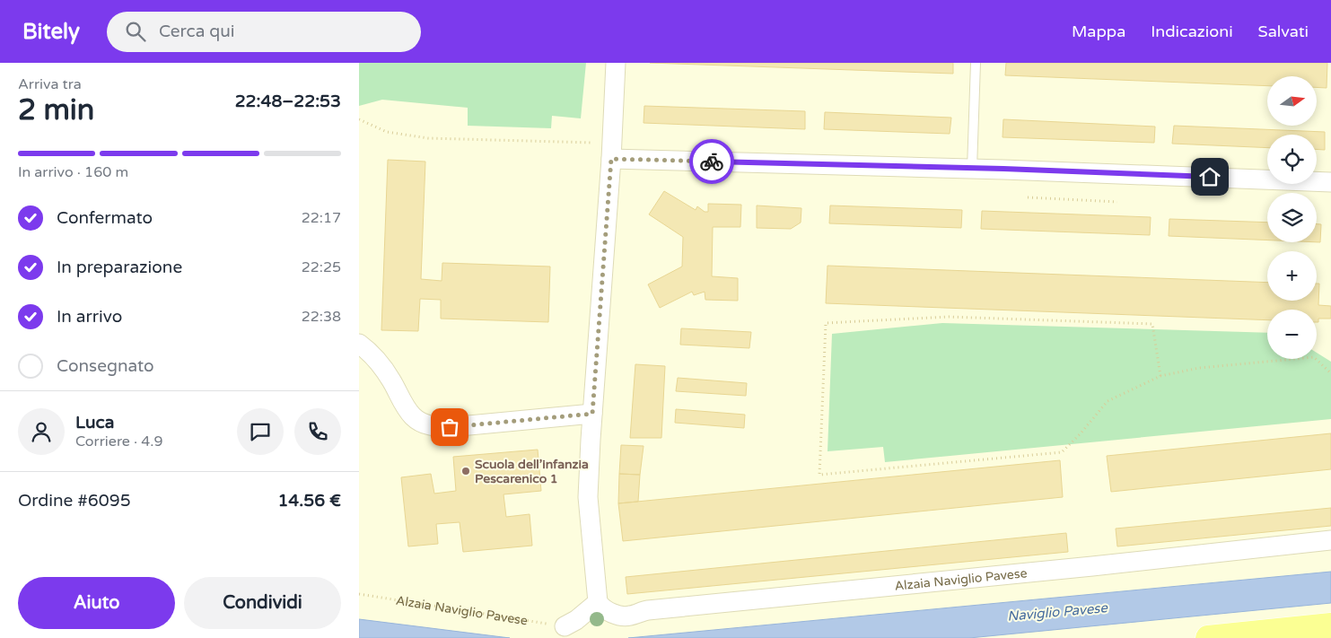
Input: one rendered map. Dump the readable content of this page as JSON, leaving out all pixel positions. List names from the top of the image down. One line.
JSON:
{"streets":{"street":["Alzaia Naviglio Pavese"]},"water":["Naviglio Pavese"],"places":["Scuola dell’infanzia Pescarenico 1"],"north":"right","page":{"header":"Bitely","search":"Cerca qui","nav":["Mappa","Indicazioni","Salvati"],"heading":["2 min","Arriva tra","22:48–22:53"],"panel":["Luca","Corriere · 4.9","Ordine #6095","14.56 €"],"map_buttons":["+","−"],"bar":"In arrivo · 160 m","list":[["Confermato","22:17"],["In preparazione","22:25"],["In arrivo","22:38"],"Consegnato"],"buttons":["Aiuto","Condividi"]}}
